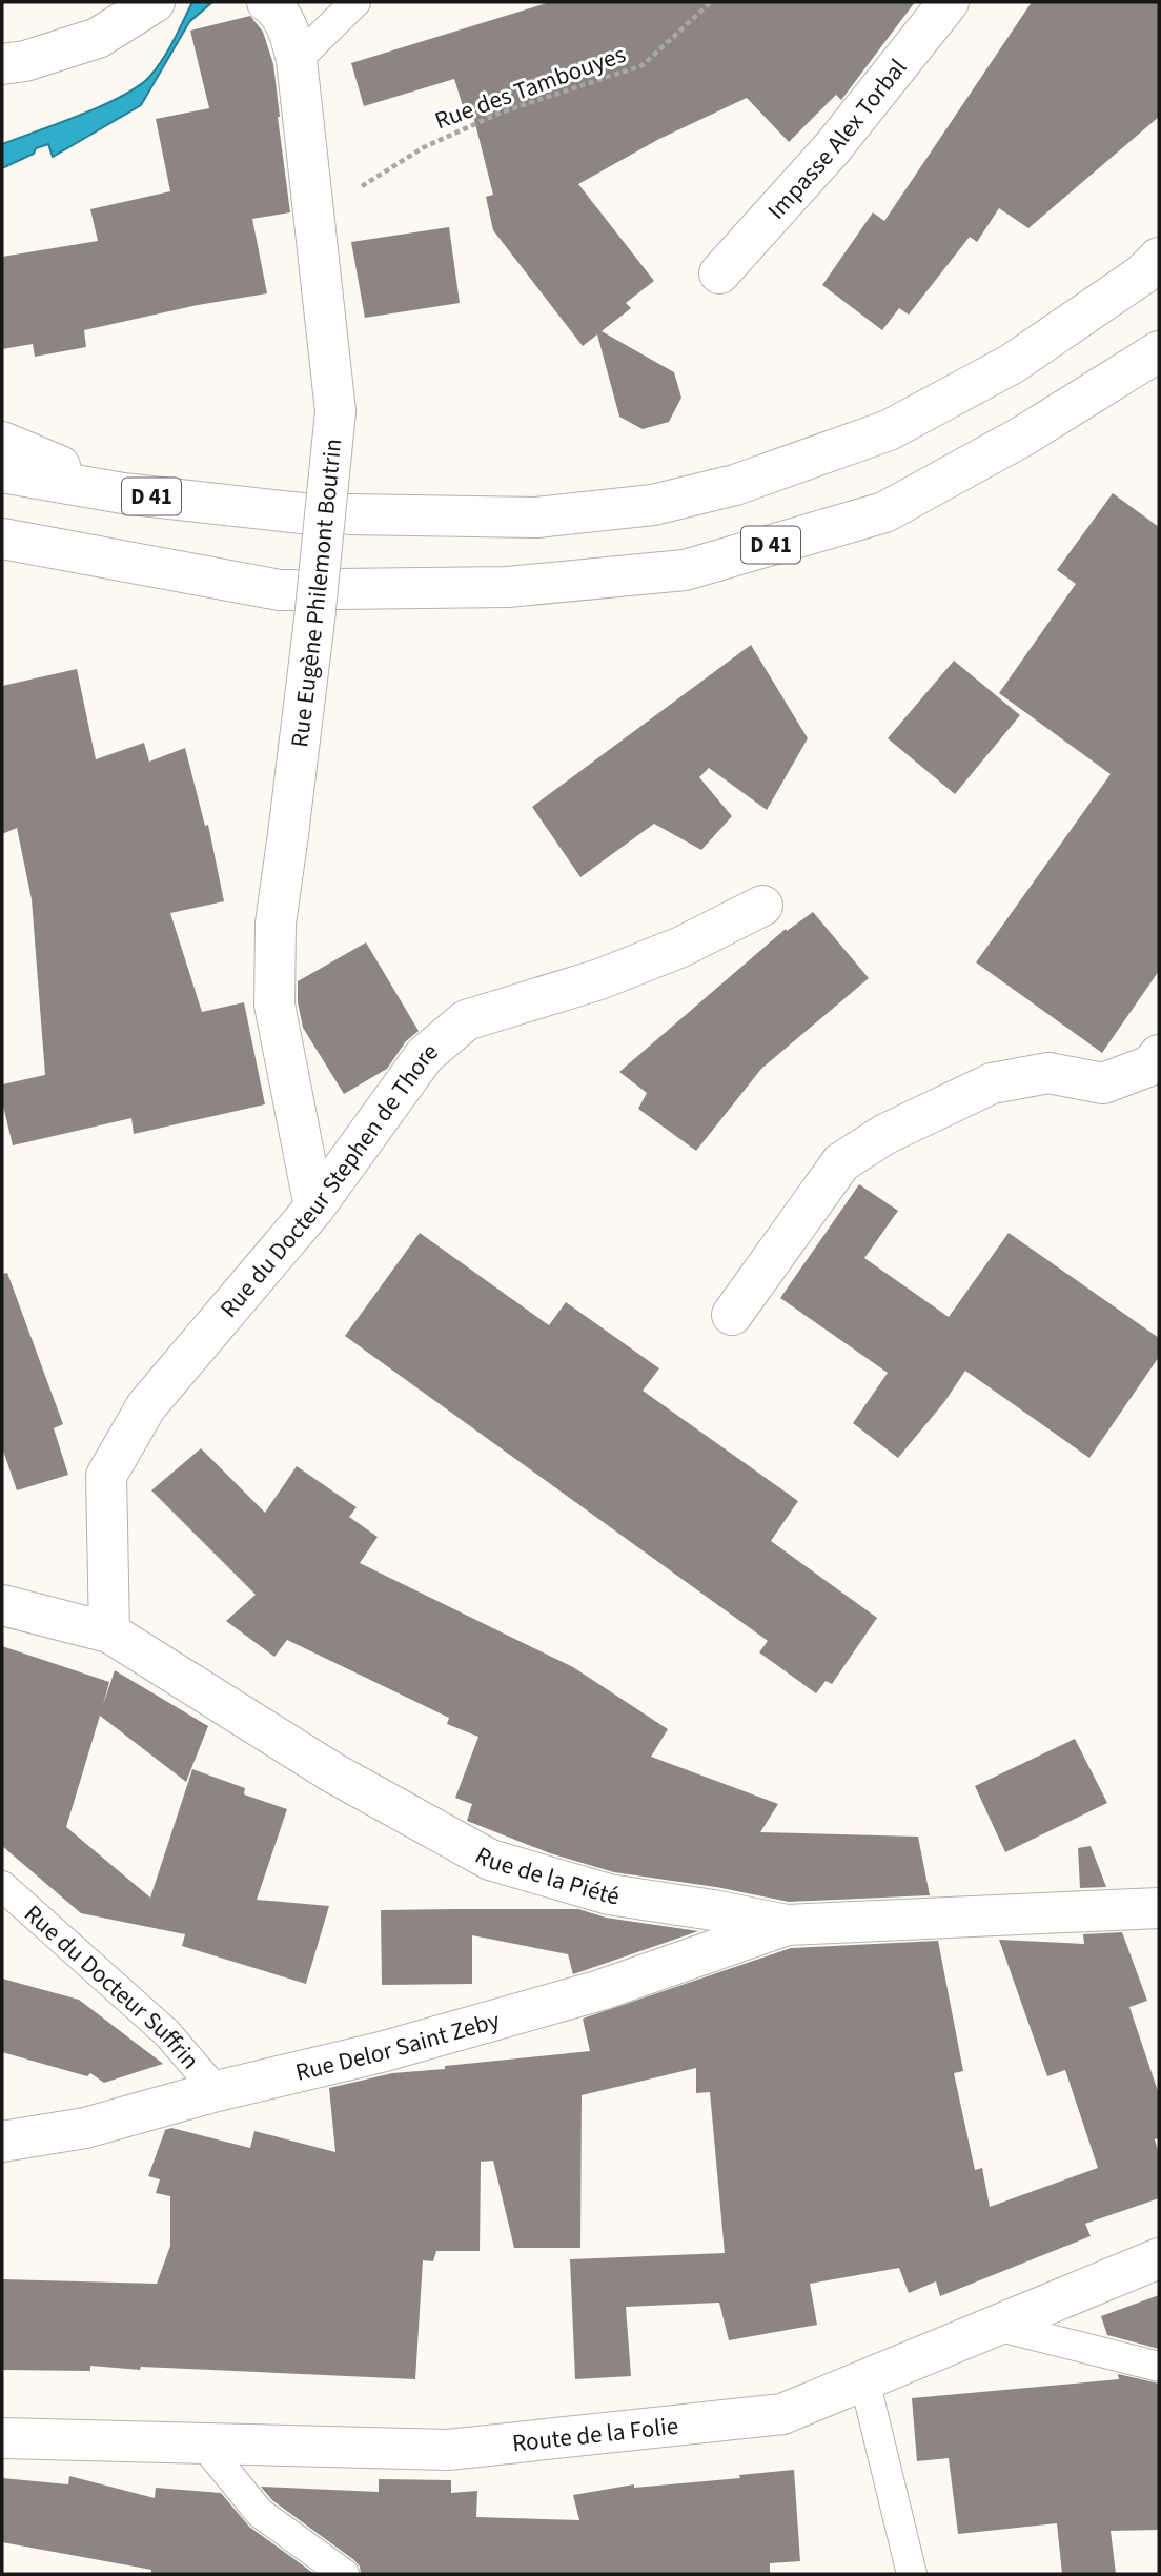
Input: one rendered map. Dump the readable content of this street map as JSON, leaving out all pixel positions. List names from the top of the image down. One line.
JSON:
{"streets":{"main road":["Impasse Alex Torbal","D 41","Rue Eugène Philemont Boutrin","Rue du Docteur Stephen de Thore","Rue de la Piété","Rue Delor Saint Zeby","Route de la Folie"],"lane":["Rue du Docteur Suffrin"],"path":["Rue des Tambouyes"]},"crossings":[["Rue des Tambouyes","Rue Eugène Philemont Boutrin"],["Rue Eugène Philemont Boutrin","Rue du Docteur Stephen de Thore"],["Rue du Docteur Stephen de Thore","Rue de la Piété"],["Rue de la Piété","Rue Delor Saint Zeby"],["Rue du Docteur Suffrin","Rue Delor Saint Zeby"]]}
